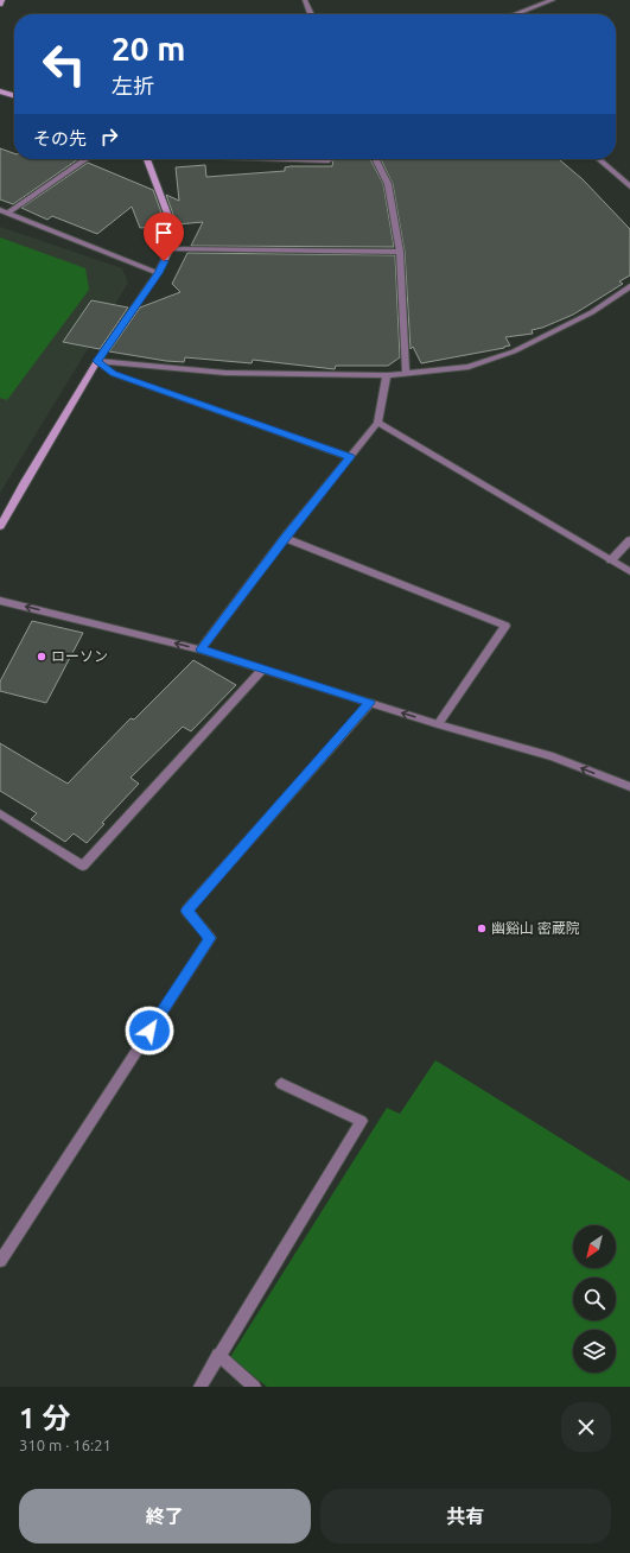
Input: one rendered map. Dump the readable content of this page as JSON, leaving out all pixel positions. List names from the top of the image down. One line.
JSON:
{"places":["ローソン","幽谿山 密蔵院"],"north":"bottom left","page":{"turn":["20 m","左折"],"then":"その先","heading":["1 分","310 m · 16:21"],"buttons":["終了","共有"]}}
